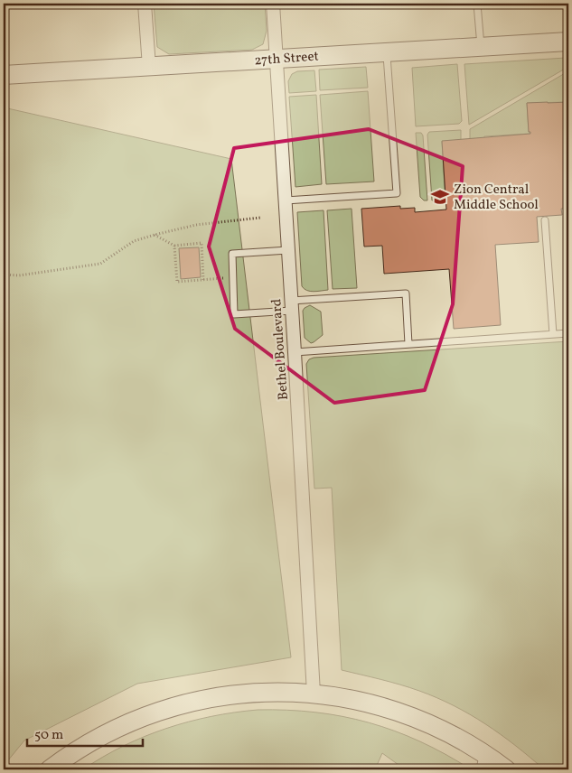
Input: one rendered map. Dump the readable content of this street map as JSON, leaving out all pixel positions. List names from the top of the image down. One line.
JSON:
{"streets":{"street":["27th Street","Bethel Boulevard"]},"crossings":[["27th Street","Bethel Boulevard"]],"places":{"school or university":["Zion Central Middle School"]},"scale_bar":"50 m"}
